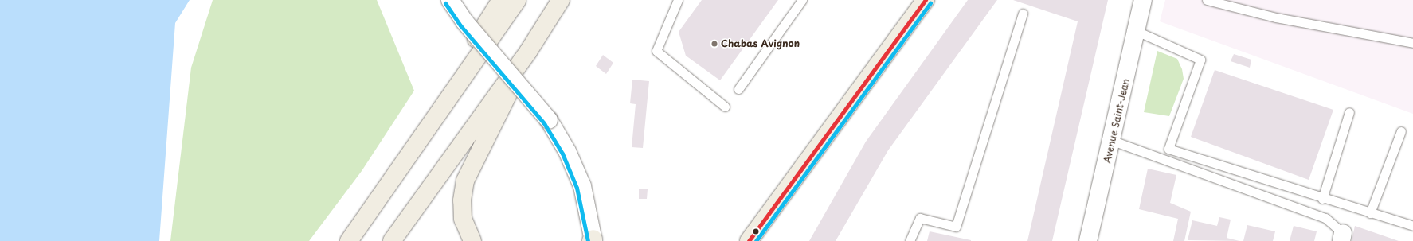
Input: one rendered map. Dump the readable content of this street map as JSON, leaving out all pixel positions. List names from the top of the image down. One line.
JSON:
{"streets":{"street":["Avenue Saint-Jean"]},"places":["Chabas Avignon"]}
